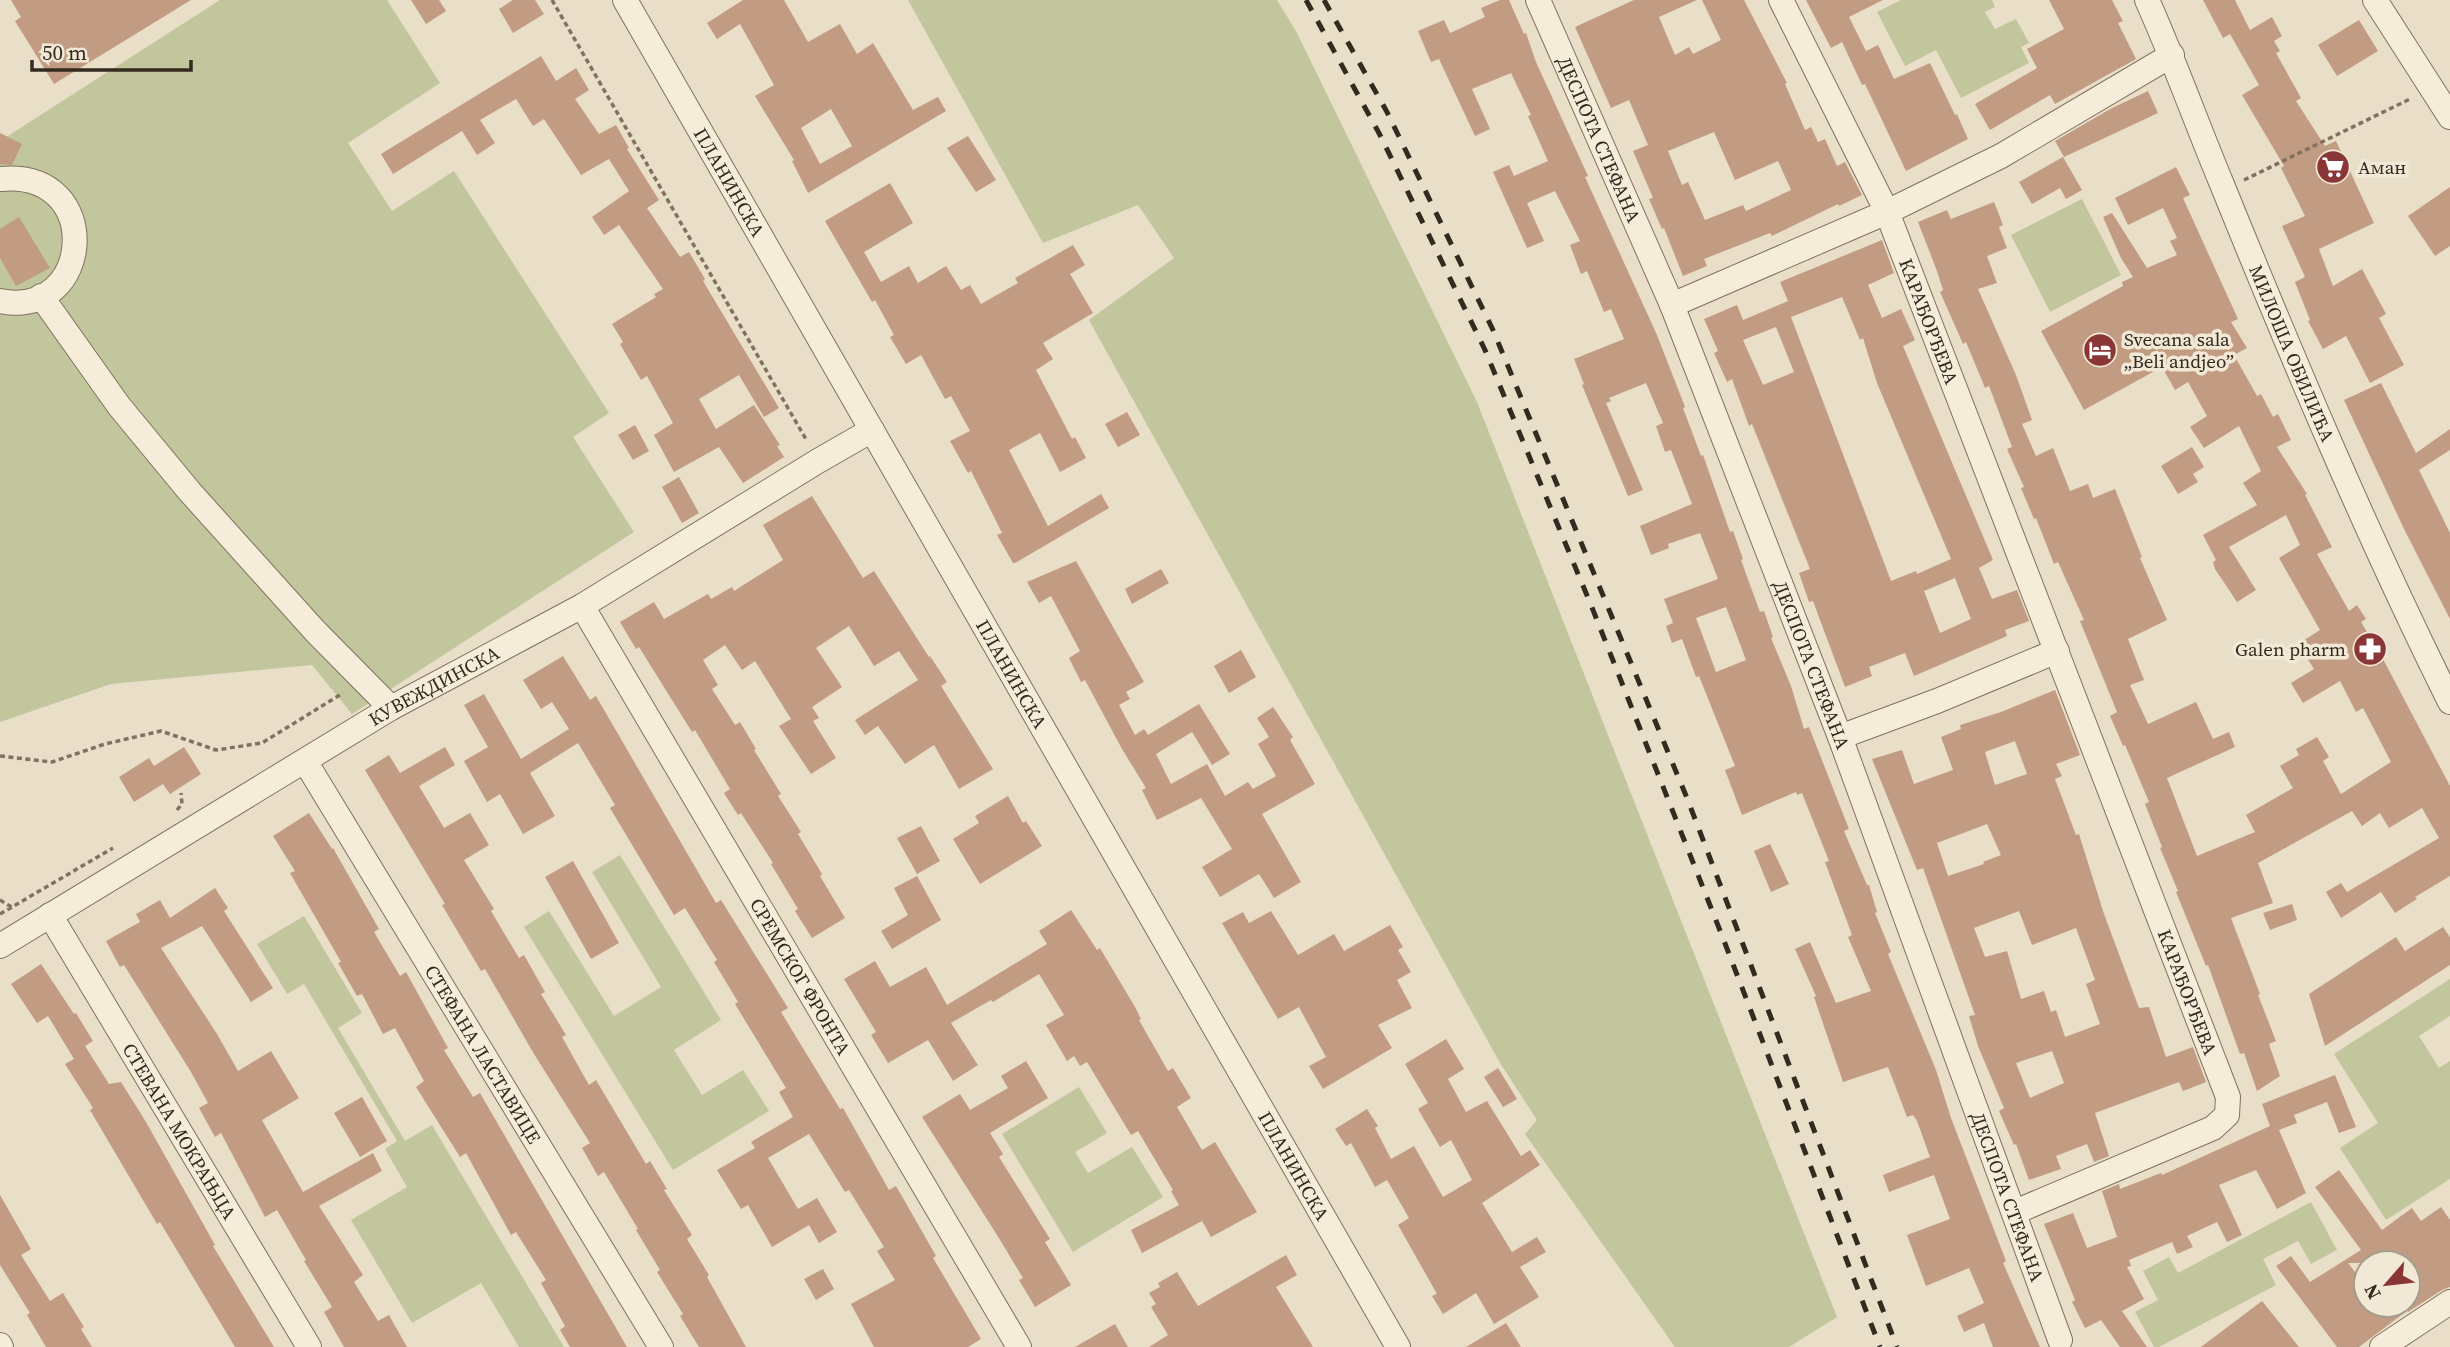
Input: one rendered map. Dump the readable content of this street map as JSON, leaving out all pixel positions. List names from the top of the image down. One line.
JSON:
{"streets":{"street":["ДЕСПОТА СТЕФАНА","ПЛАНИНСКА","КАРАЂОРЂЕВА","МИЛОША ОБИЛИЋА","КУВЕЖДИНСКА","СРЕМСКОГ ФРОНТА","СТЕФАНА ЛАСТАВИЦЕ","СТЕВАНА МОКРАЊЦА"]},"crossings":[["ДЕСПОТА СТЕФАНА","КАРАЂОРЂЕВА"],["ПЛАНИНСКА","КУВЕЖДИНСКА"],["КУВЕЖДИНСКА","СРЕМСКОГ ФРОНТА"],["КУВЕЖДИНСКА","СТЕФАНА ЛАСТАВИЦЕ"],["КУВЕЖДИНСКА","СТЕВАНА МОКРАЊЦА"]],"places":{"supermarket":["Аман"],"hotel":["Svecana sala „Beli andjeo”"],"pharmacy":["Galen pharm"]},"scale_bar":"50 m","north":"bottom left"}
